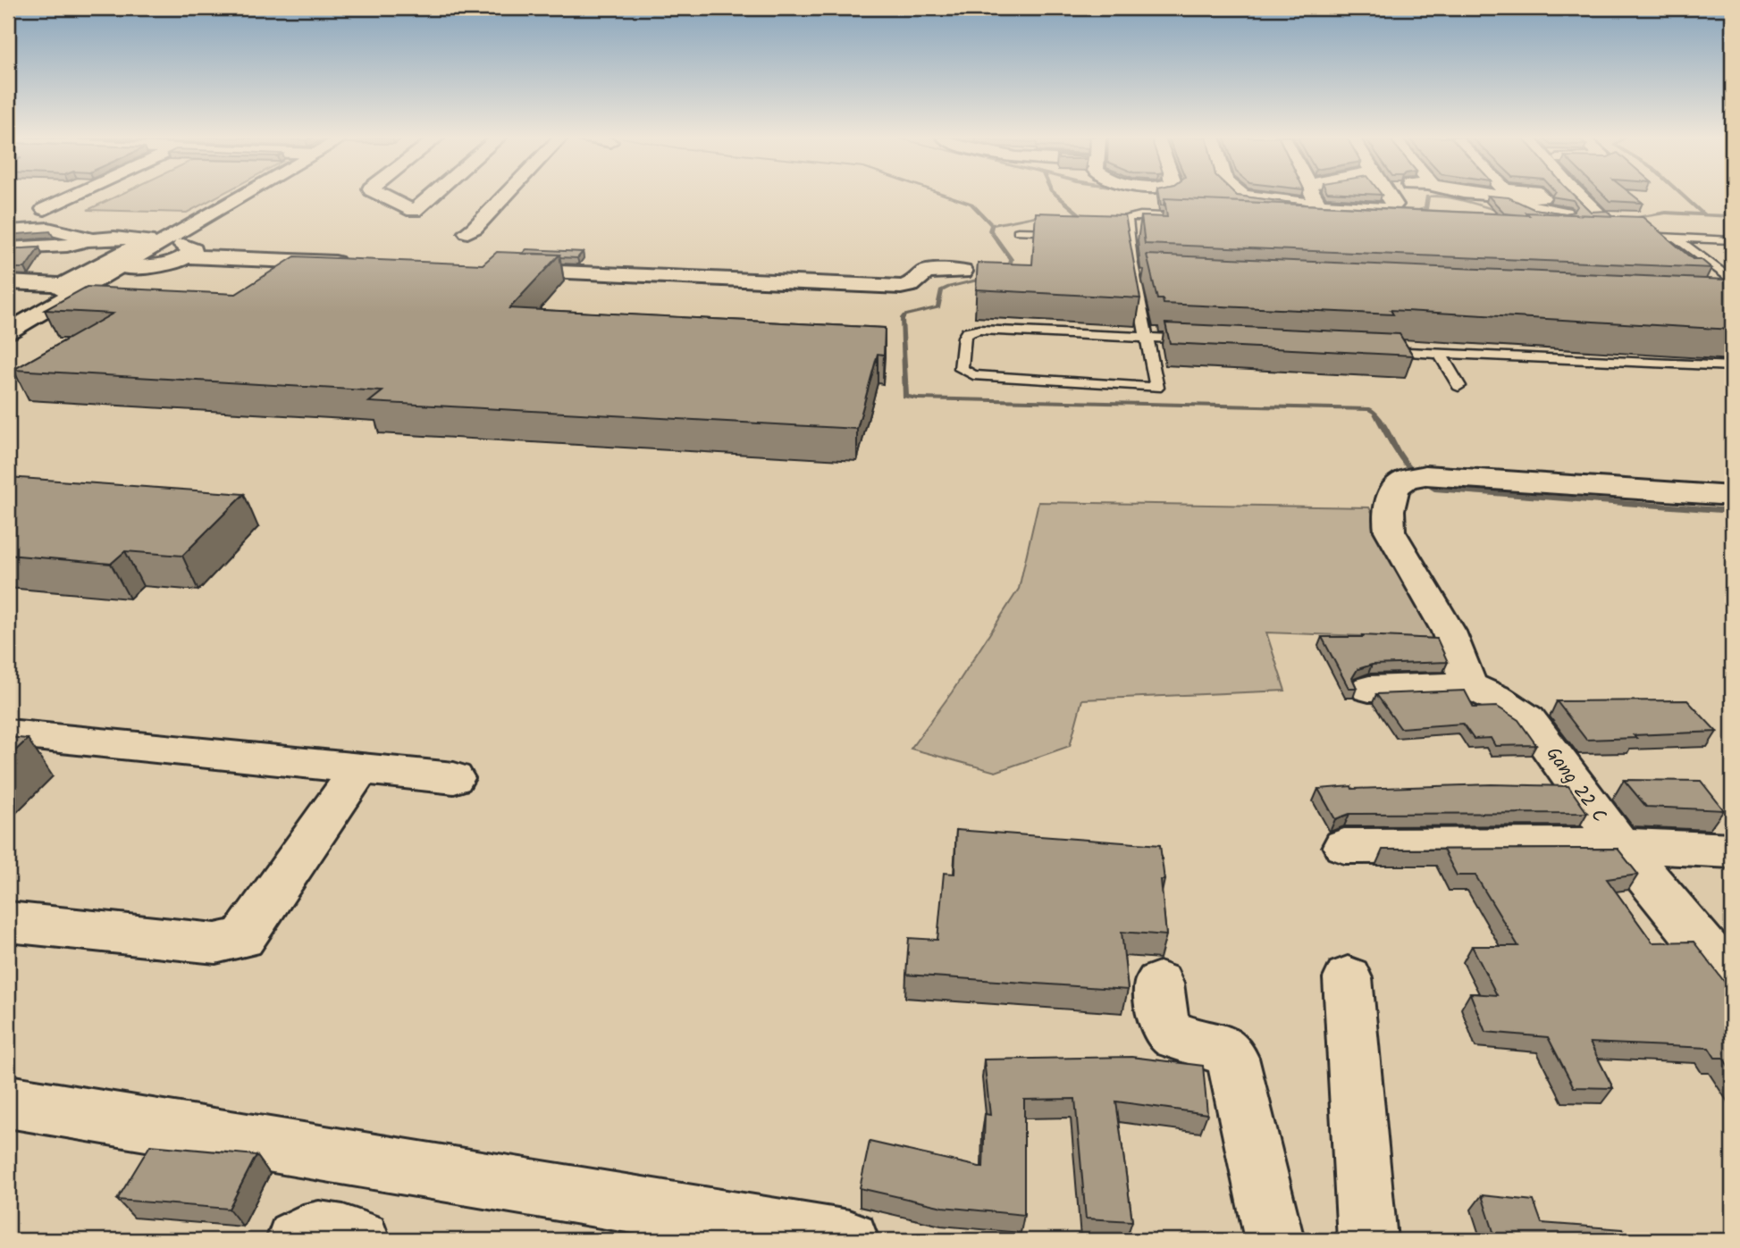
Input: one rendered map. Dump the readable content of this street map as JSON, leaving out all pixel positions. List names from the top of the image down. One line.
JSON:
{"streets":{"street":["Gang 22 C"]}}
